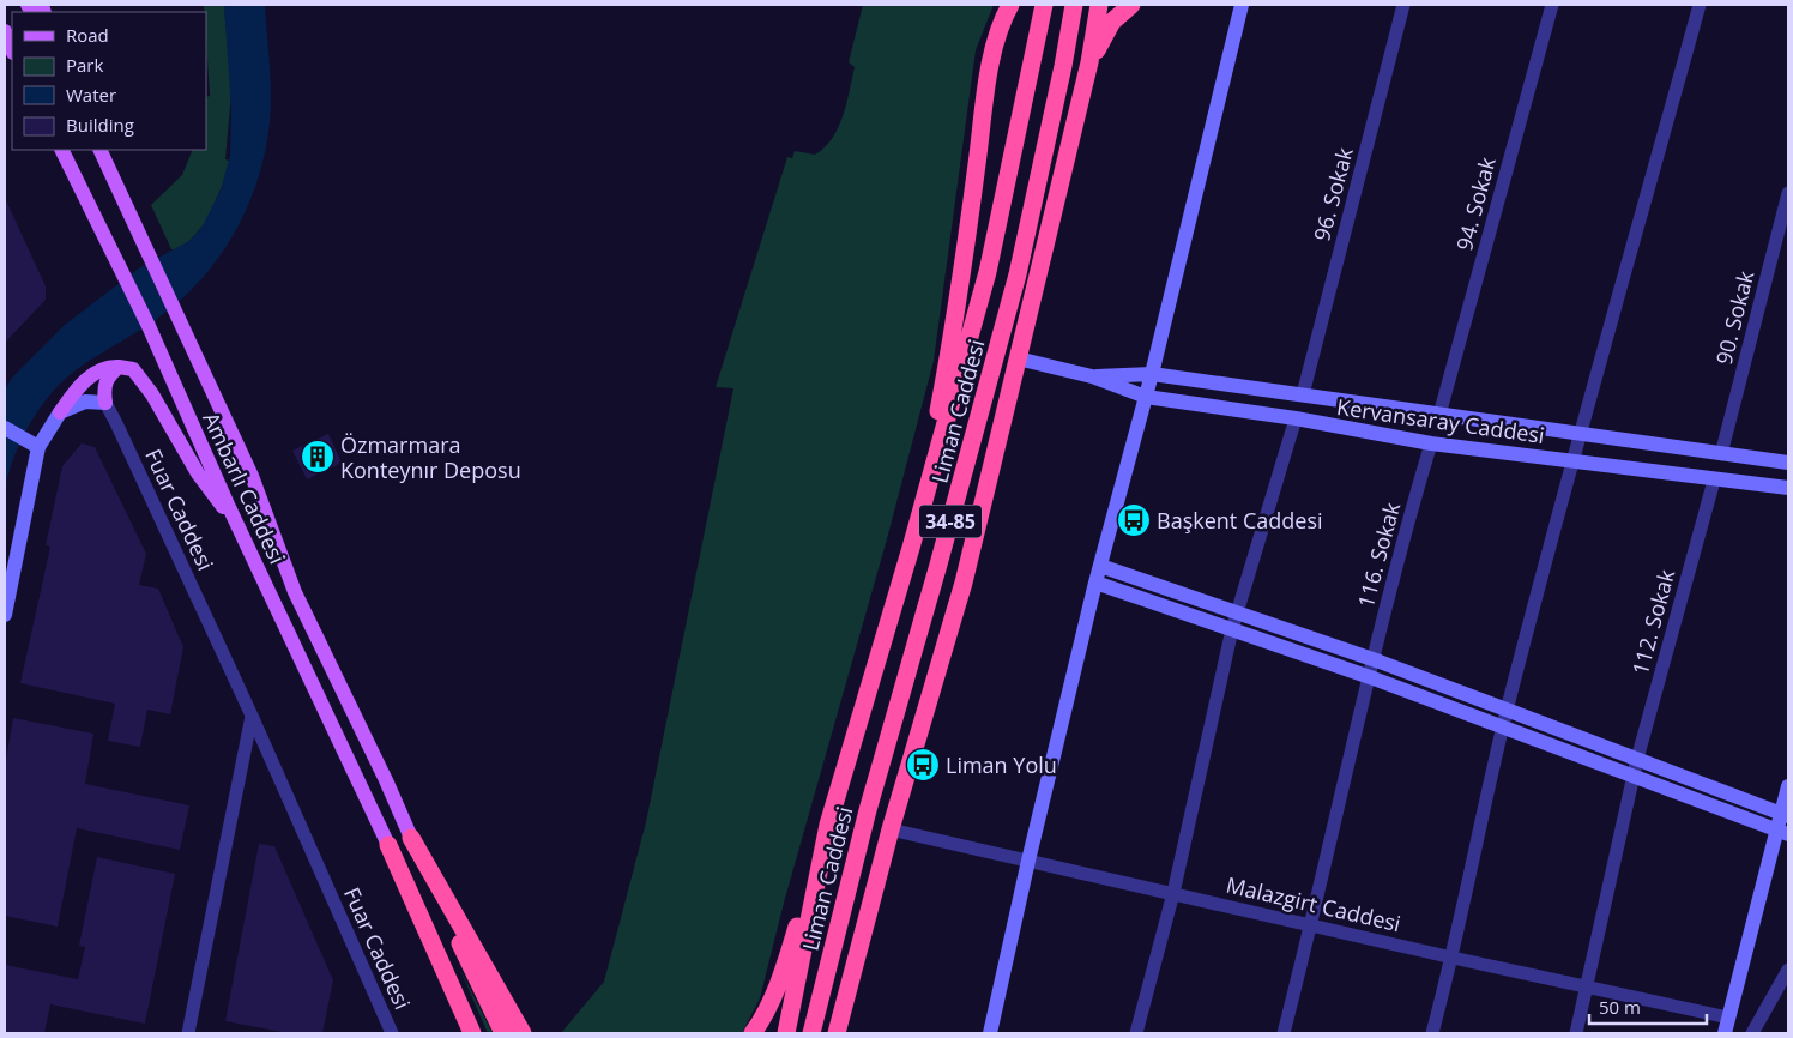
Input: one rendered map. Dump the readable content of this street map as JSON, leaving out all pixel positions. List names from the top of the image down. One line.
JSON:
{"streets":{"highway":["Liman Caddesi","34-85"],"main road":["Ambarlı Caddesi"],"street":["96. Sokak","94. Sokak","90. Sokak","Kervansaray Caddesi","Fuar Caddesi","116. Sokak","112. Sokak","Malazgirt Caddesi"]},"crossings":[["96. Sokak","Kervansaray Caddesi"],["94. Sokak","Kervansaray Caddesi"],["90. Sokak","Kervansaray Caddesi"],["Kervansaray Caddesi","116. Sokak"],["Kervansaray Caddesi","112. Sokak"],["116. Sokak","Malazgirt Caddesi"],["112. Sokak","Malazgirt Caddesi"]],"places":{"building":["Özmarmara Konteynır Deposu"],"bus stop":["Başkent Caddesi","Liman Yolu"]},"legend":["Road","Park","Water","Building"],"scale_bar":"50 m"}
